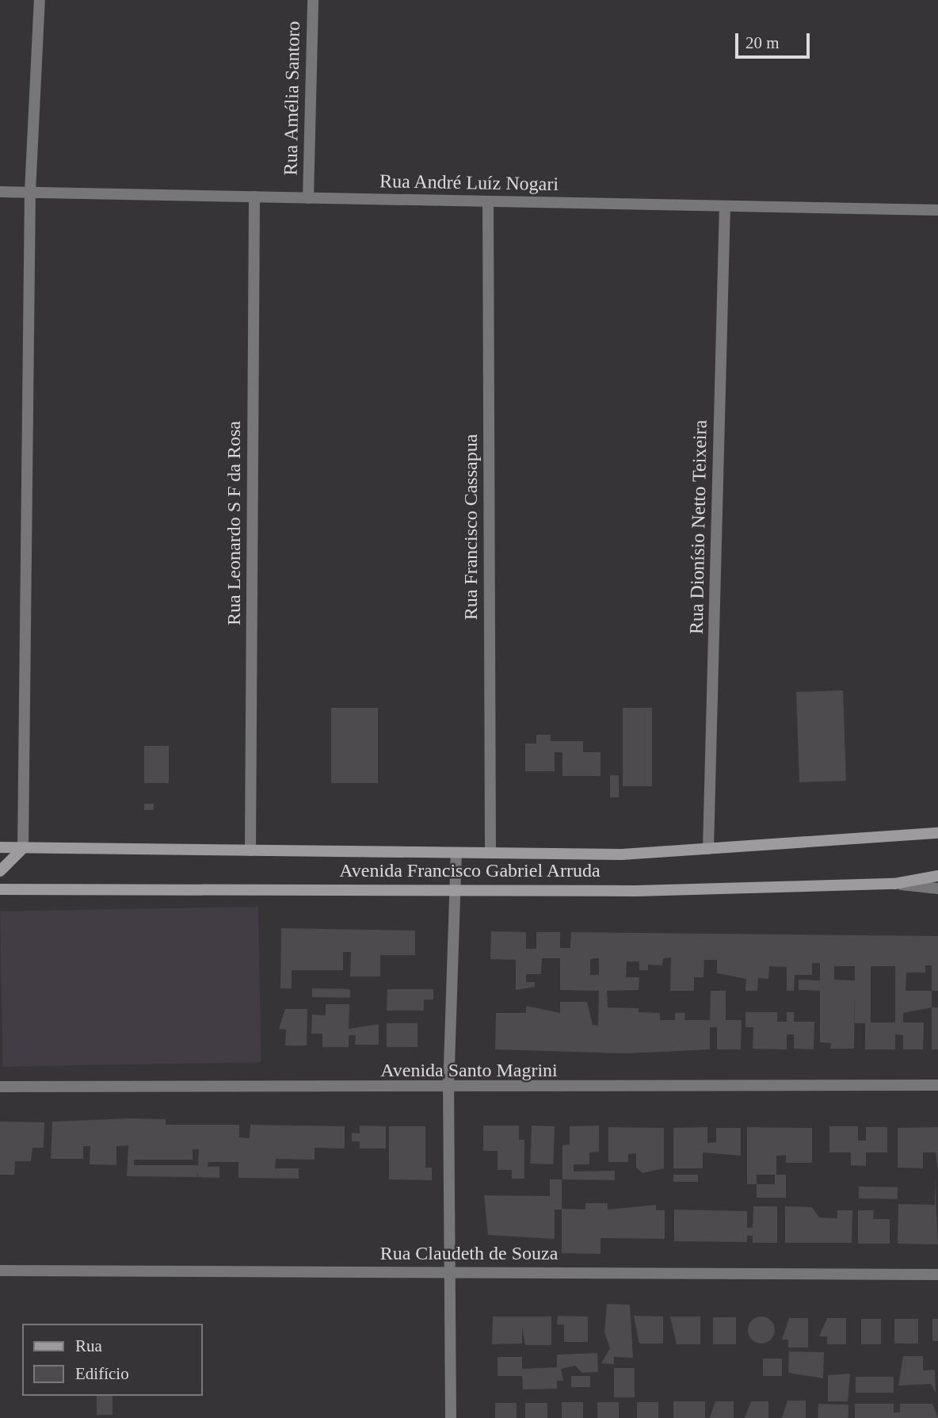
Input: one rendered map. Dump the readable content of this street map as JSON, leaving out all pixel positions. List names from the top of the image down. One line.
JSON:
{"streets":{"main road":["Avenida Francisco Gabriel Arruda"],"street":["Rua Amélia Santoro","Rua André Luíz Nogari","Rua Leonardo S F da Rosa","Rua Francisco Cassapua","Rua Dionísio Netto Teixeira","Avenida Santo Magrini","Rua Claudeth de Souza"]},"crossings":[["Rua Amélia Santoro","Rua André Luíz Nogari"],["Rua André Luíz Nogari","Rua Leonardo S F da Rosa"],["Rua André Luíz Nogari","Rua Francisco Cassapua"],["Rua André Luíz Nogari","Rua Dionísio Netto Teixeira"],["Rua Leonardo S F da Rosa","Avenida Francisco Gabriel Arruda"],["Rua Francisco Cassapua","Avenida Francisco Gabriel Arruda"],["Rua Dionísio Netto Teixeira","Avenida Francisco Gabriel Arruda"]],"legend":["Rua","Edifício"],"scale_bar":"20 m"}
